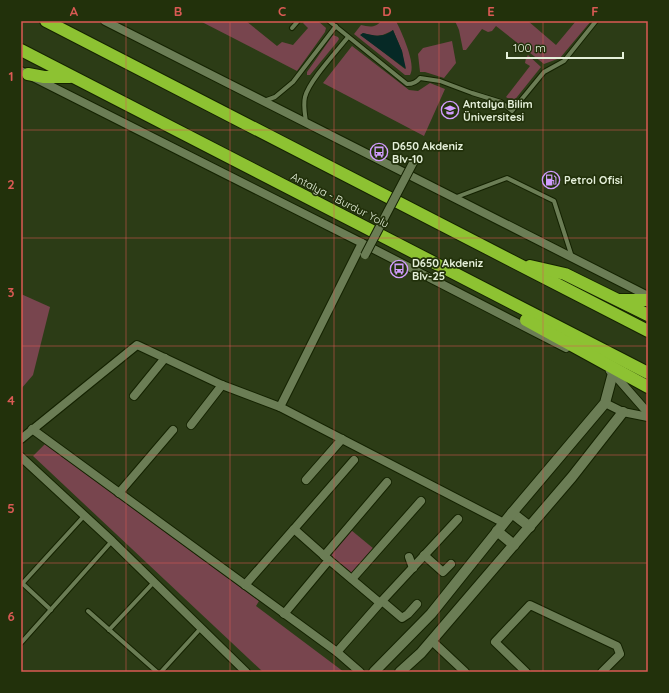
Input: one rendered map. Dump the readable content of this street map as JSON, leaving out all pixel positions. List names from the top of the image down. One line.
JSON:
{"streets":{"highway":["Antalya - Burdur Yolu"]},"places":{"school or university":["Antalya Bilim Üniversitesi"],"bus stop":["D650 Akdeniz Blv-10","D650 Akdeniz Blv-25"],"fuel station":["Petrol Ofisi"]},"scale_bar":"100 m","grid":{"columns":["A","B","C","D","E","F"],"rows":["1","2","3","4","5","6"]}}
